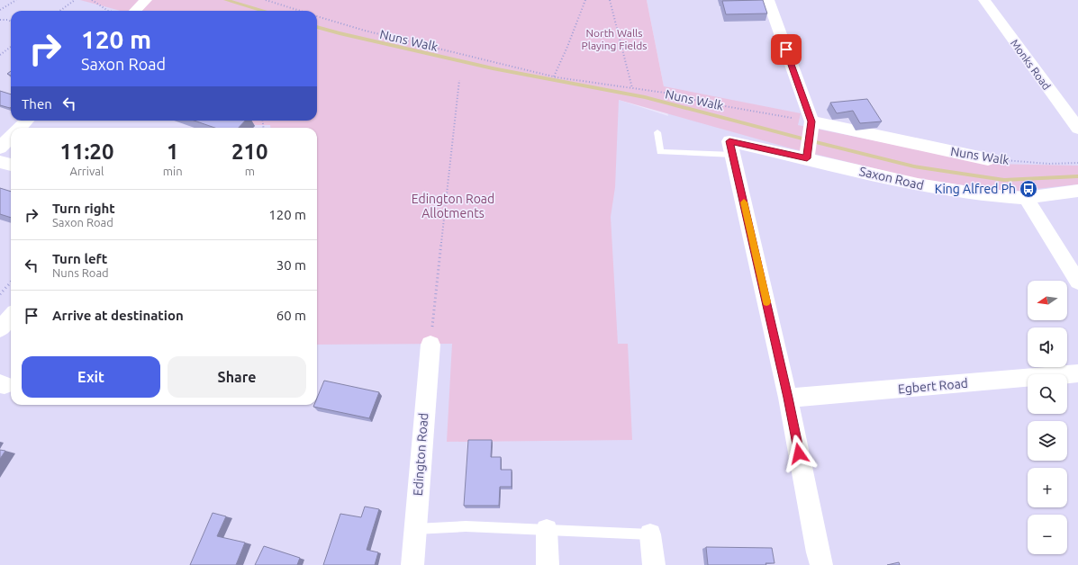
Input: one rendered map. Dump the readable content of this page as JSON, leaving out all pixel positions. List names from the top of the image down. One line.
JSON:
{"streets":{"street":["Nuns Walk","Monks Road","Saxon Road","Egbert Road","Edington Road"]},"parks":["North Walls Playing Fields","Edington Road Allotments"],"places":{"bus stop":["King Alfred Ph"]},"north":"left","page":{"turn":["120 m","Saxon Road"],"then":"Then","eta":["11:20","Arrival","1","min","210","m"],"list":[{"name":"Turn right","note":"Saxon Road","value":"120 m"},{"name":"Turn left","note":"Nuns Road","value":"30 m"},{"name":"Arrive at destination","value":"60 m"}],"map_buttons":["+","−"],"buttons":["Exit","Share"]}}
